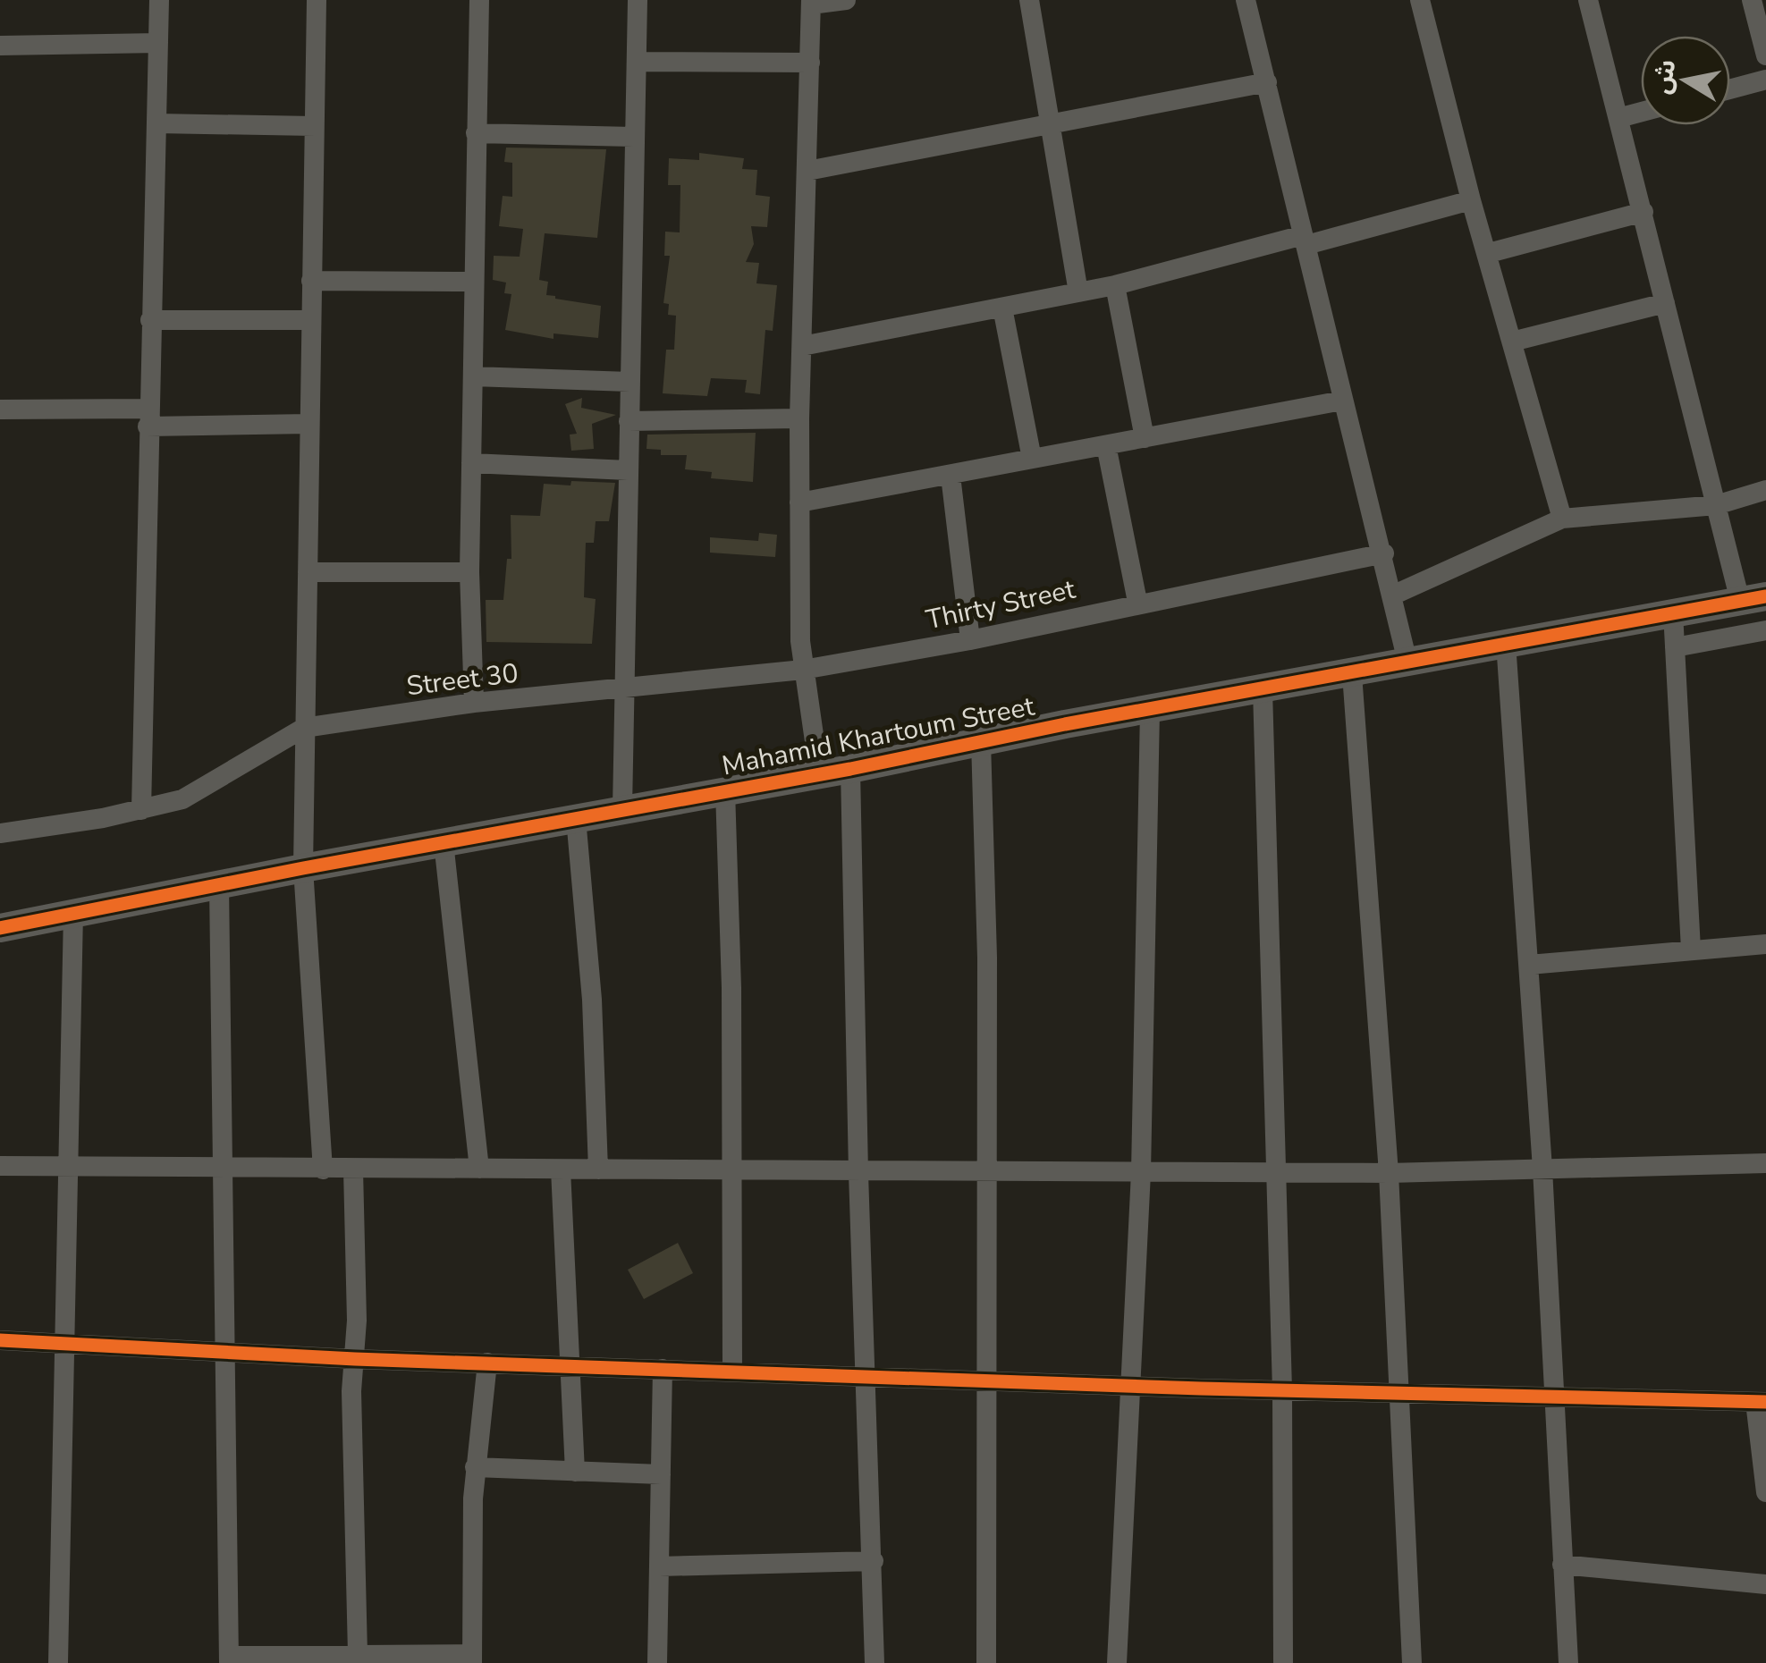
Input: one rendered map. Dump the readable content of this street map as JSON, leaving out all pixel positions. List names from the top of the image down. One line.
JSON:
{"streets":{"street":["Thirty Street","Street 30","Mahamid Khartoum Street"]},"crossings":[["Thirty Street","Street 30"]],"north":"left"}
